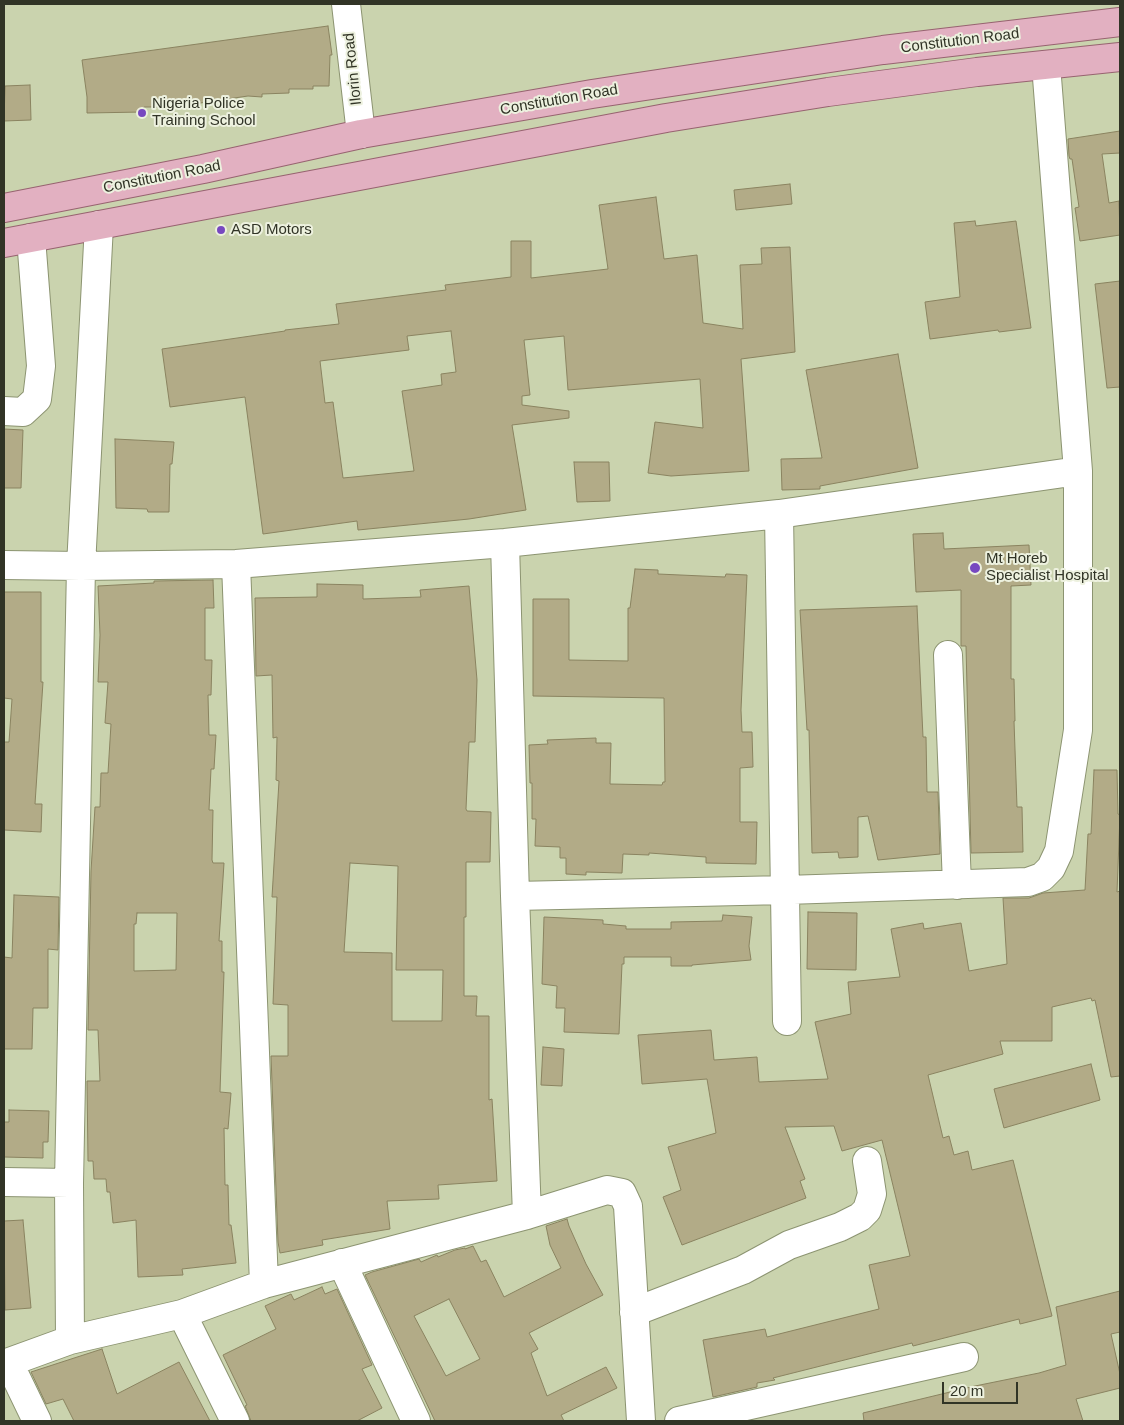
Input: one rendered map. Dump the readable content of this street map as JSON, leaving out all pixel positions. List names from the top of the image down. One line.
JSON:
{"streets":{"main road":["Constitution Road"],"street":["Ilorin Road"]},"crossings":[["Constitution Road","Ilorin Road"]],"places":["Nigeria Police Training School","ASD Motors","Mt Horeb Specialist Hospital"],"scale_bar":"20 m"}
